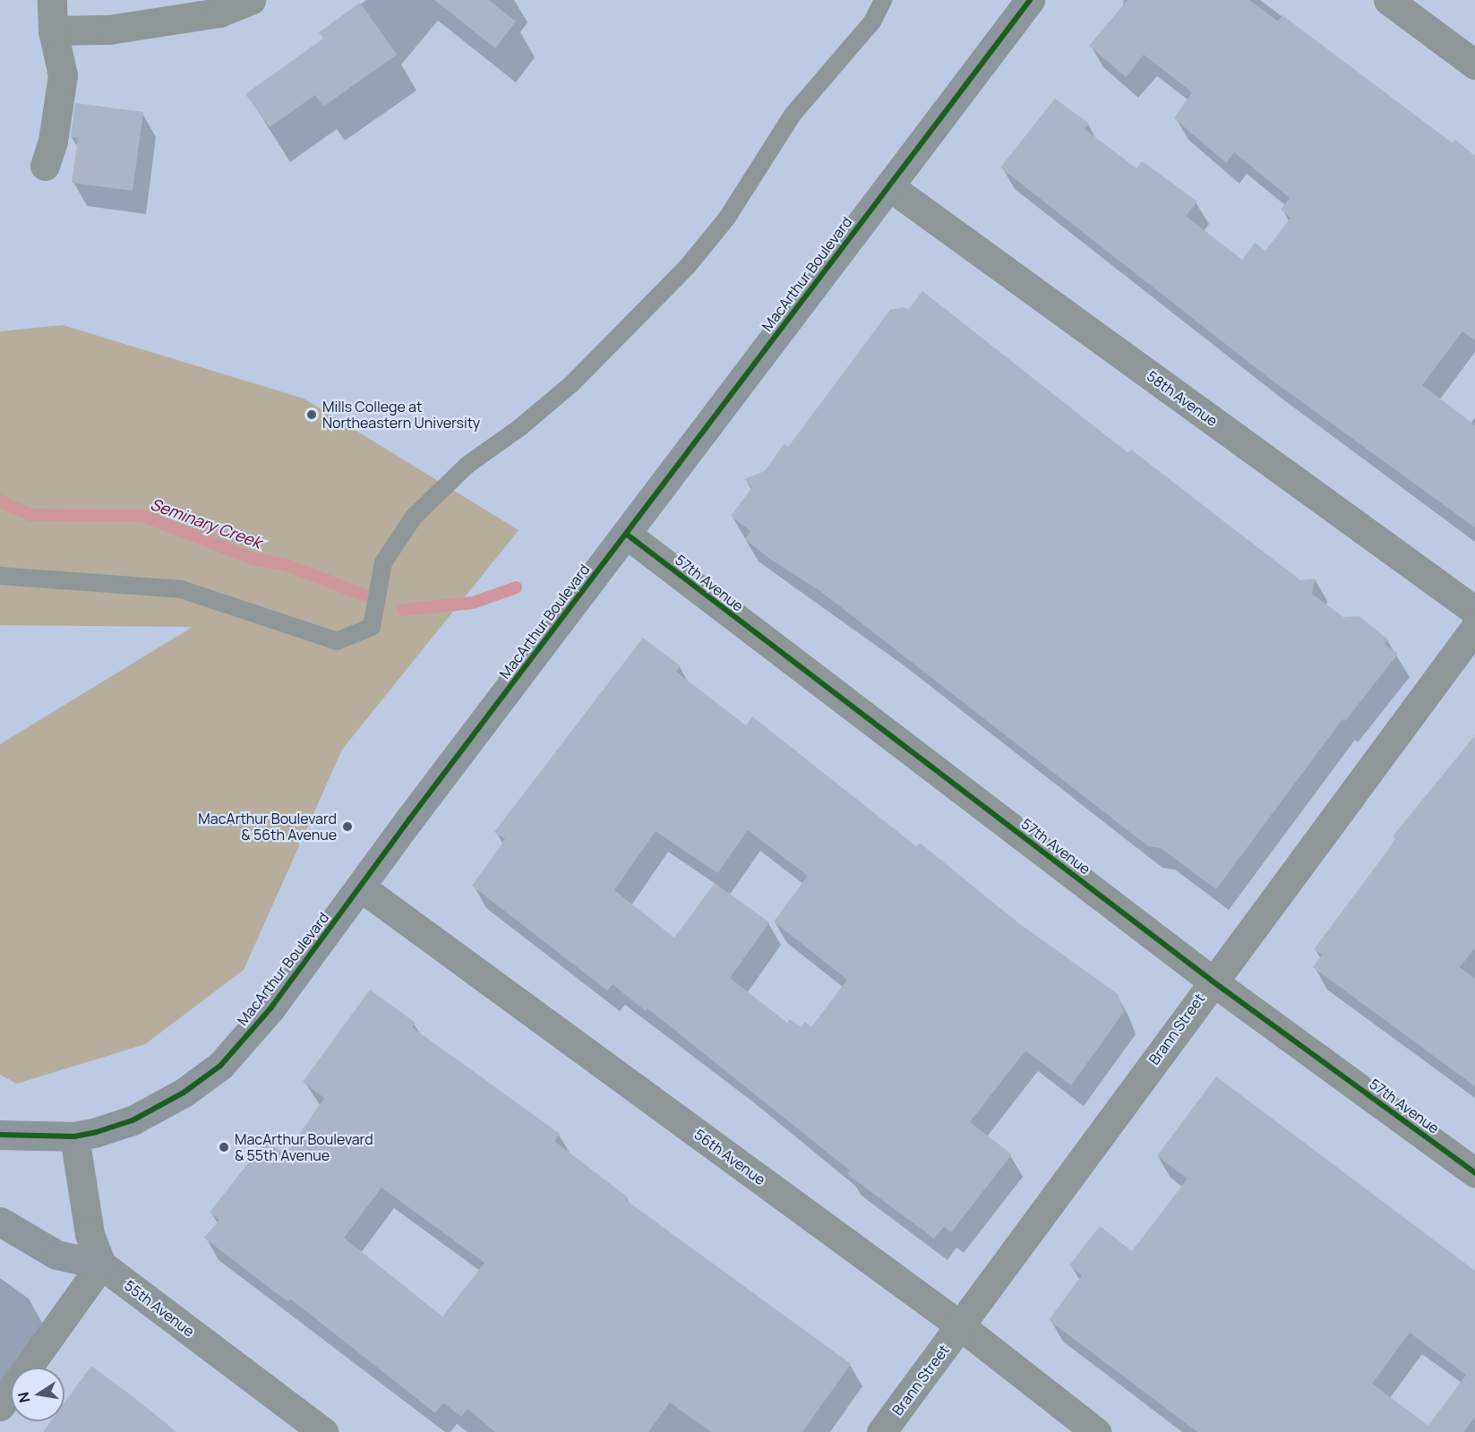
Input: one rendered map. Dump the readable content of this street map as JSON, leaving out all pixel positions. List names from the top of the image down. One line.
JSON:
{"streets":{"main road":["MacArthur Boulevard"],"street":["58th Avenue","57th Avenue","Brann Street","56th Avenue","55th Avenue"]},"crossings":[["MacArthur Boulevard","58th Avenue"],["MacArthur Boulevard","57th Avenue"],["MacArthur Boulevard","56th Avenue"],["57th Avenue","Brann Street"],["Brann Street","56th Avenue"]],"water":["Seminary Creek"],"places":["Mills College at Northeastern University","MacArthur Boulevard & 56th Avenue","MacArthur Boulevard & 55th Avenue"],"north":"left"}
